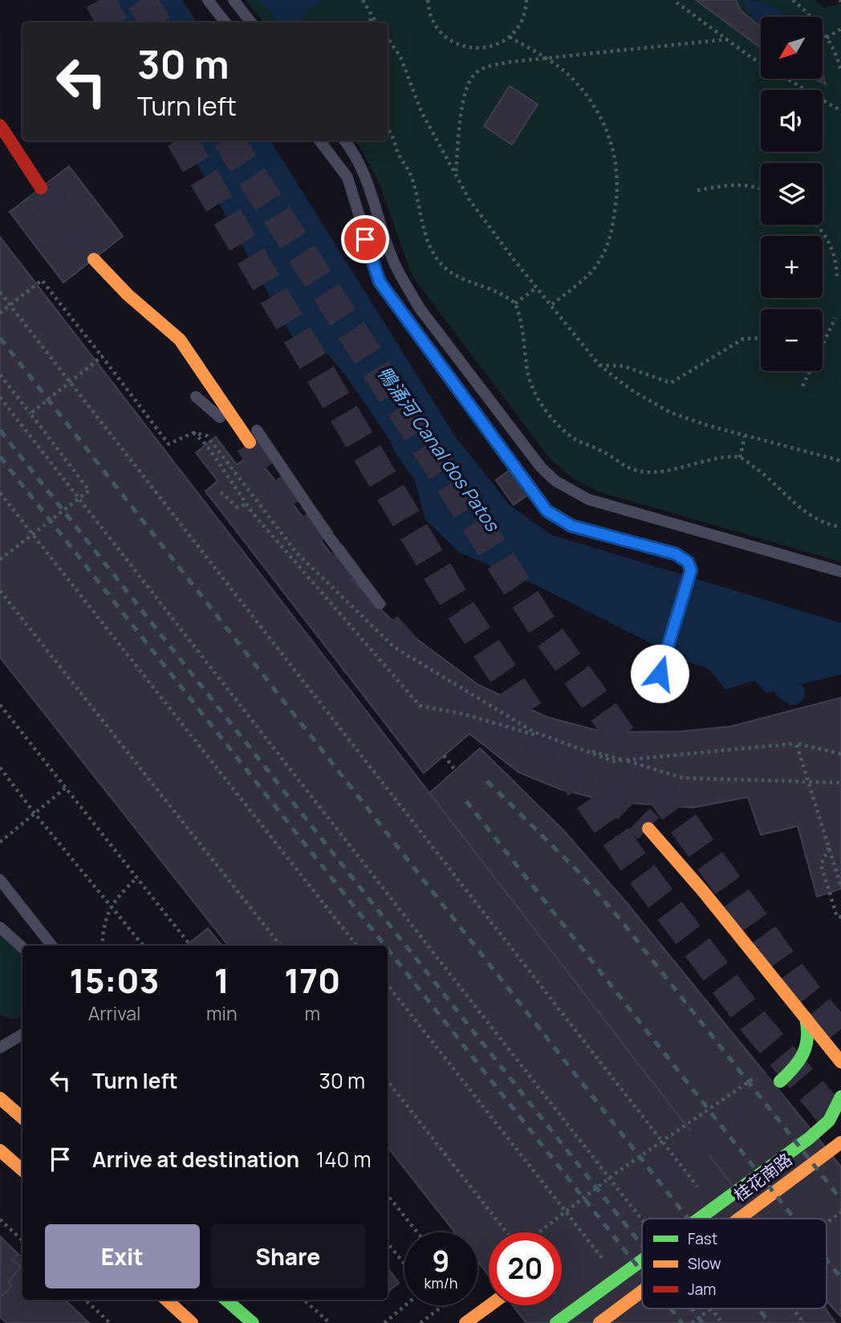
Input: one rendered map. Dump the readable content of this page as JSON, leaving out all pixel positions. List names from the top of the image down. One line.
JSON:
{"streets":{"main road":["桂花南路"]},"water":["鴨涌河 Canal dos Patos"],"legend":["Fast","Slow","Jam"],"north":"bottom left","page":{"map_buttons":["+","−"],"turn":["30 m","Turn left"],"eta":["15:03","Arrival","1","min","170","m"],"list":[{"name":"Turn left","value":"30 m"},{"name":"Arrive at destination","value":"140 m"}],"buttons":["Exit","Share"],"speed":"9 km/h","limit":"20"}}
